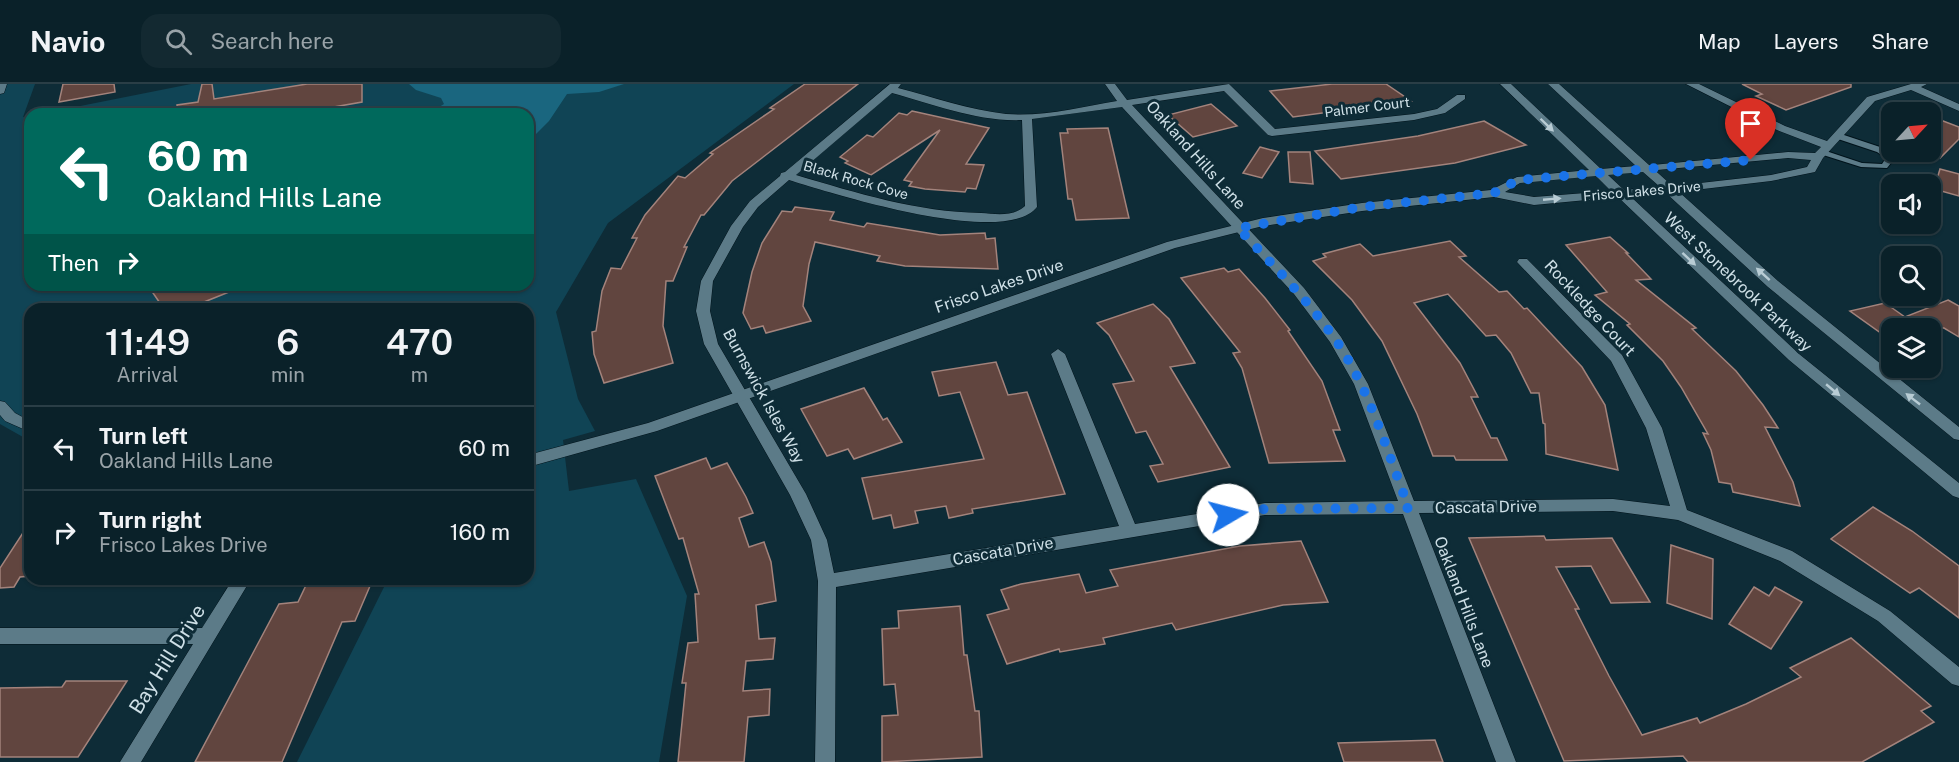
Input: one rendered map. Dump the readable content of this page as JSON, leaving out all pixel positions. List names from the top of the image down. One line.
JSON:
{"streets":{"street":["Palmer Court","Oakland Hills Lane","Black Rock Cove","Frisco Lakes Drive","West Stonebrook Parkway","Rockledge Court","Burnswick Isles Way","Cascata Drive","Bay Hill Drive"]},"crossings":[["Oakland Hills Lane","Frisco Lakes Drive"],["Oakland Hills Lane","Cascata Drive"],["Black Rock Cove","Burnswick Isles Way"],["Frisco Lakes Drive","West Stonebrook Parkway"],["Frisco Lakes Drive","Burnswick Isles Way"],["Rockledge Court","Cascata Drive"],["Burnswick Isles Way","Cascata Drive"]],"north":"top right","page":{"header":"Navio","search":"Search here","nav":["Map","Layers","Share"],"turn":["60 m","Oakland Hills Lane"],"then":"Then","eta":["11:49","Arrival","6","min","470","m"],"list":[{"name":"Turn left","note":"Oakland Hills Lane","value":"60 m"},{"name":"Turn right","note":"Frisco Lakes Drive","value":"160 m"}]}}
